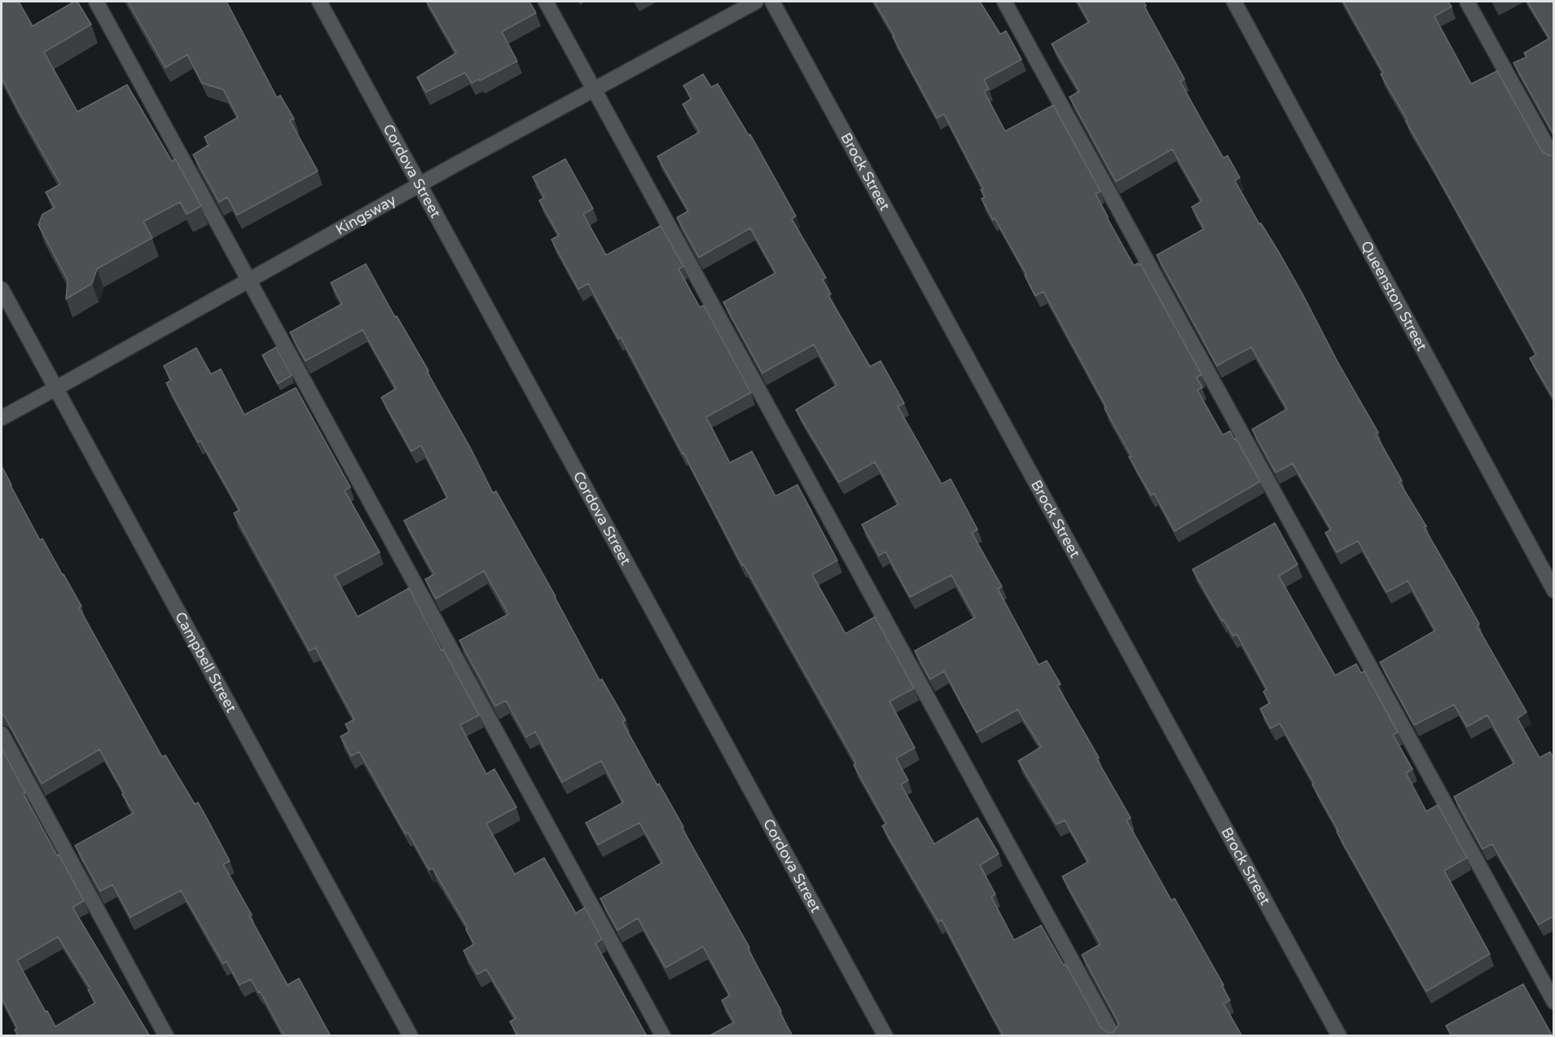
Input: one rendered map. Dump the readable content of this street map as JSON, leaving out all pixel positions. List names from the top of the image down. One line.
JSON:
{"streets":{"street":["Cordova Street","Brock Street","Kingsway","Queenston Street","Campbell Street"]},"crossings":[["Cordova Street","Kingsway"],["Kingsway","Campbell Street"]]}
